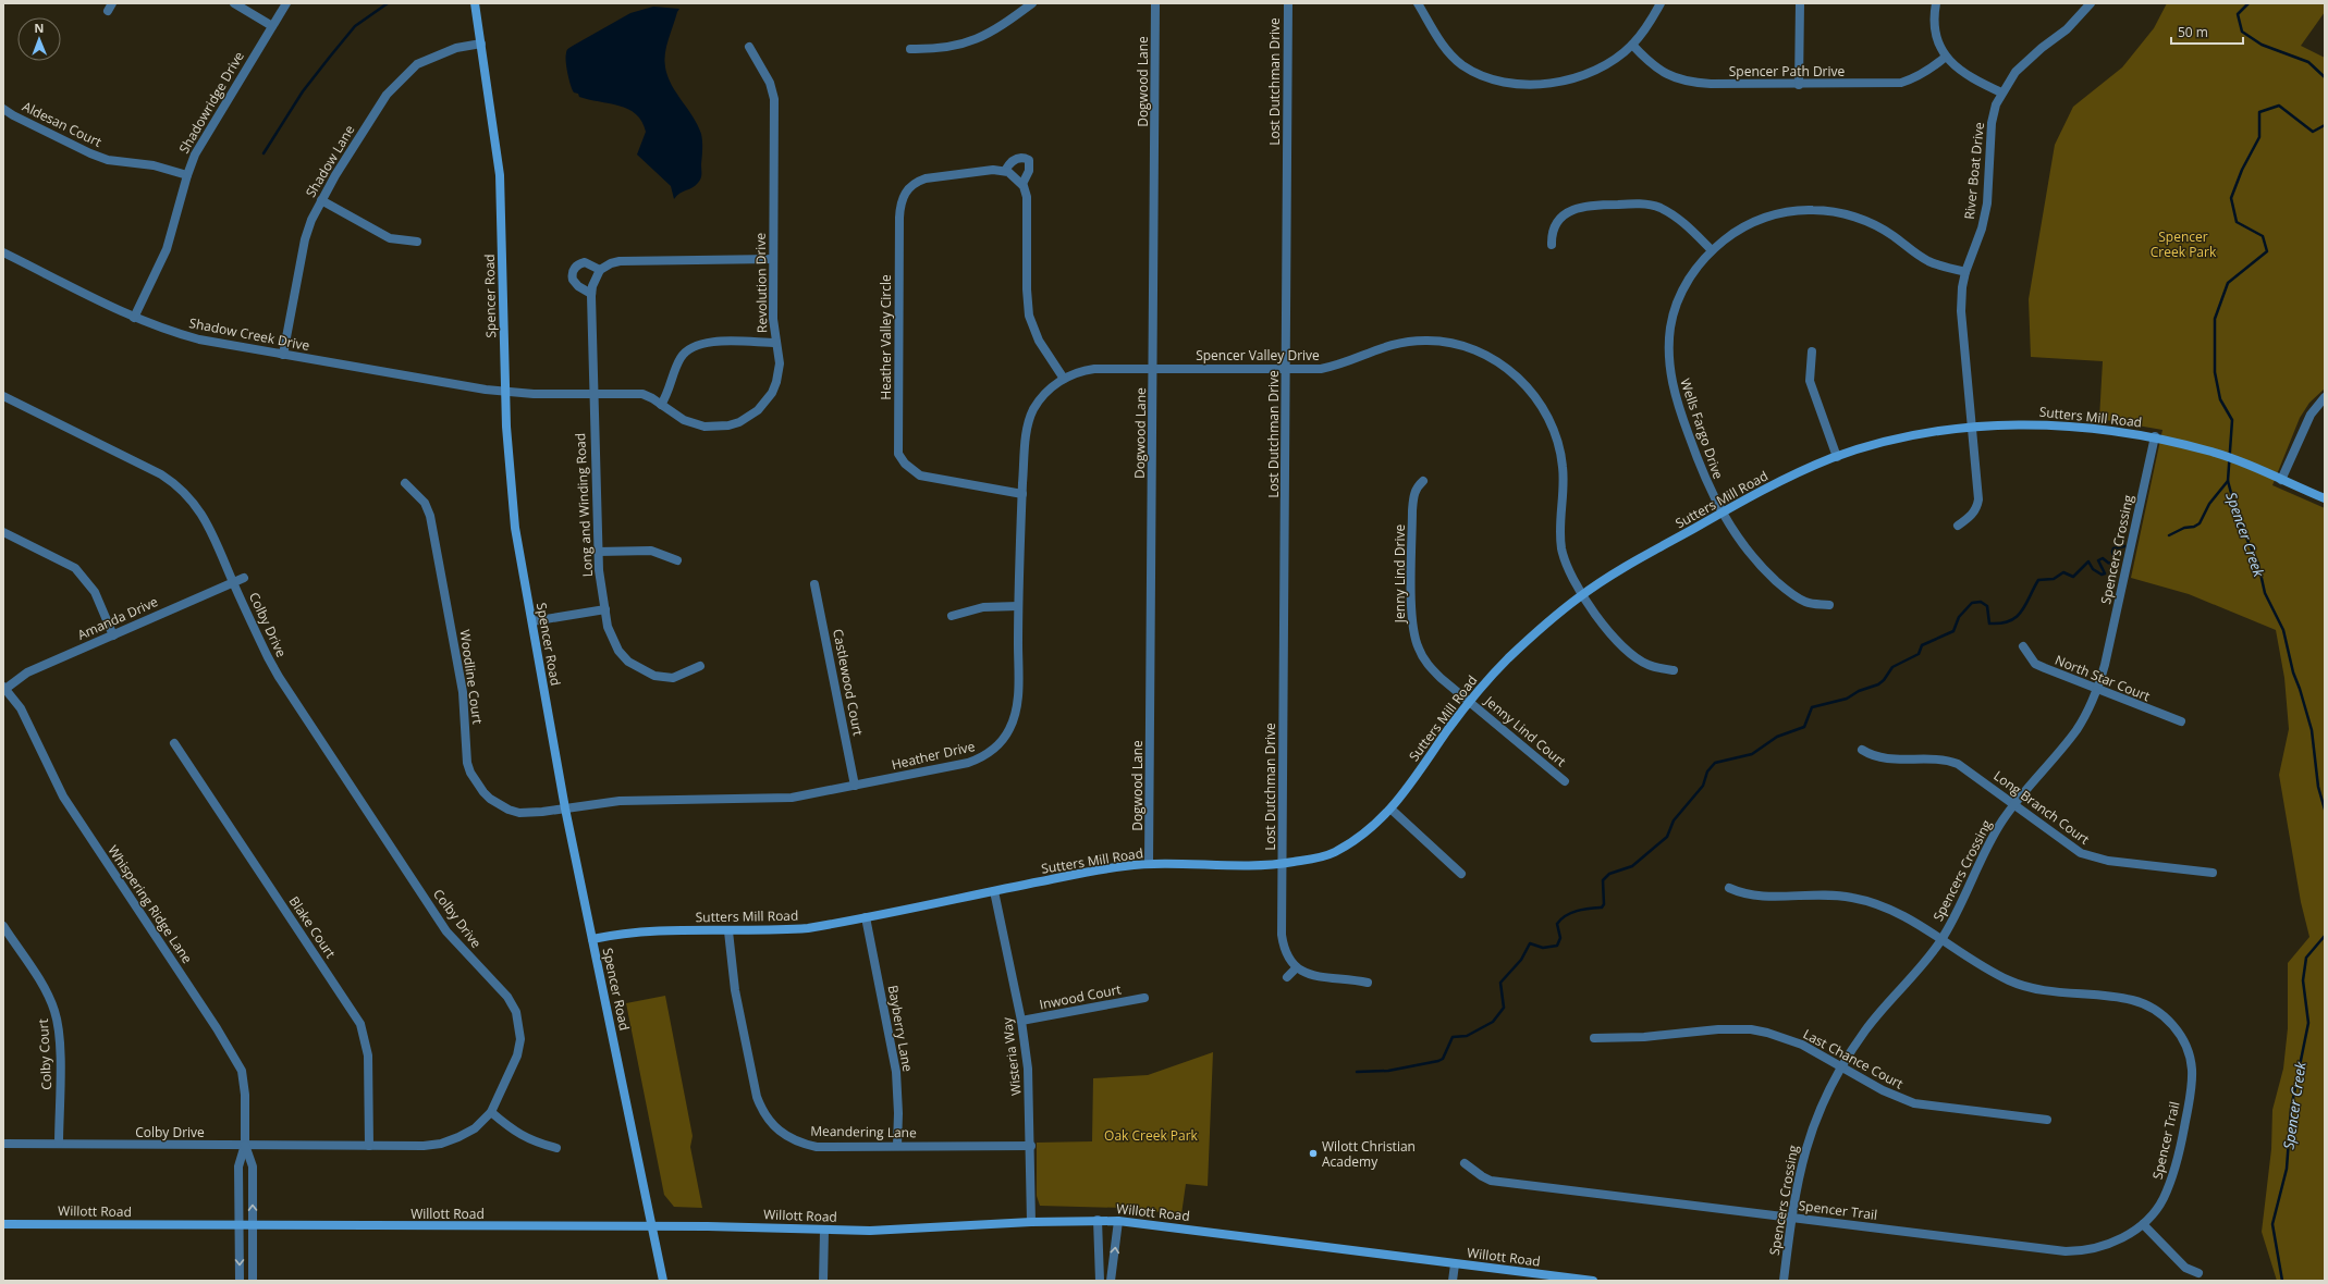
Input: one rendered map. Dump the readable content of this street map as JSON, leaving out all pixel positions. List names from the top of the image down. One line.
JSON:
{"streets":{"main road":["Spencer Road","Sutters Mill Road","Willott Road"],"street":["Spencer Path Drive","Dogwood Lane","Lost Dutchman Drive","Shadowridge Drive","Aldesan Court","Shadow Lane","River Boat Drive","Revolution Drive","Shadow Creek Drive","Heather Valley Circle","Spencer Valley Drive","Wells Fargo Drive","Long and Winding Road","Spencers Crossing","Jenny Lind Drive","Amanda Drive","Colby Drive","Woodline Court","North Star Court","Castlewood Court","Jenny Lind Court","Heather Drive","Long Branch Court","Whispering Ridge Lane","Blake Court","Inwood Court","Bayberry Lane","Colby Court","Wisteria Way","Last Chance Court","Meandering Lane","Spencer Trail"]},"crossings":[["Dogwood Lane","Spencer Valley Drive"],["Dogwood Lane","Sutters Mill Road"],["Lost Dutchman Drive","Spencer Valley Drive"],["Lost Dutchman Drive","Sutters Mill Road"],["Shadowridge Drive","Aldesan Court"],["Shadowridge Drive","Shadow Creek Drive"],["Shadow Lane","Spencer Road"],["Shadow Lane","Shadow Creek Drive"],["River Boat Drive","Sutters Mill Road"],["River Boat Drive","Wells Fargo Drive"],["Revolution Drive","Spencer Road"],["Revolution Drive","Shadow Creek Drive"],["Revolution Drive","Long and Winding Road"],["Spencer Road","Shadow Creek Drive"],["Spencer Road","Sutters Mill Road"],["Spencer Road","Woodline Court"],["Spencer Road","Heather Drive"],["Spencer Road","Willott Road"],["Heather Valley Circle","Heather Drive"],["Spencer Valley Drive","Sutters Mill Road"],["Spencer Valley Drive","Heather Drive"],["Sutters Mill Road","Wells Fargo Drive"],["Sutters Mill Road","Spencers Crossing"],["Sutters Mill Road","Jenny Lind Drive"],["Sutters Mill Road","Jenny Lind Court"],["Sutters Mill Road","Bayberry Lane"],["Sutters Mill Road","Wisteria Way"],["Sutters Mill Road","Meandering Lane"],["Spencers Crossing","North Star Court"],["Spencers Crossing","Long Branch Court"],["Spencers Crossing","Last Chance Court"],["Spencers Crossing","Spencer Trail"],["Jenny Lind Drive","Jenny Lind Court"],["Amanda Drive","Colby Drive"],["Amanda Drive","Whispering Ridge Lane"],["Colby Drive","Whispering Ridge Lane"],["Colby Drive","Blake Court"],["Colby Drive","Colby Court"],["Woodline Court","Heather Drive"],["Castlewood Court","Heather Drive"],["Whispering Ridge Lane","Willott Road"],["Inwood Court","Wisteria Way"],["Bayberry Lane","Meandering Lane"],["Wisteria Way","Meandering Lane"],["Wisteria Way","Willott Road"]],"water":["Spencer Creek"],"parks":["Spencer Creek Park","Oak Creek Park"],"places":["Wilott Christian Academy"],"scale_bar":"50 m","north":"top"}
